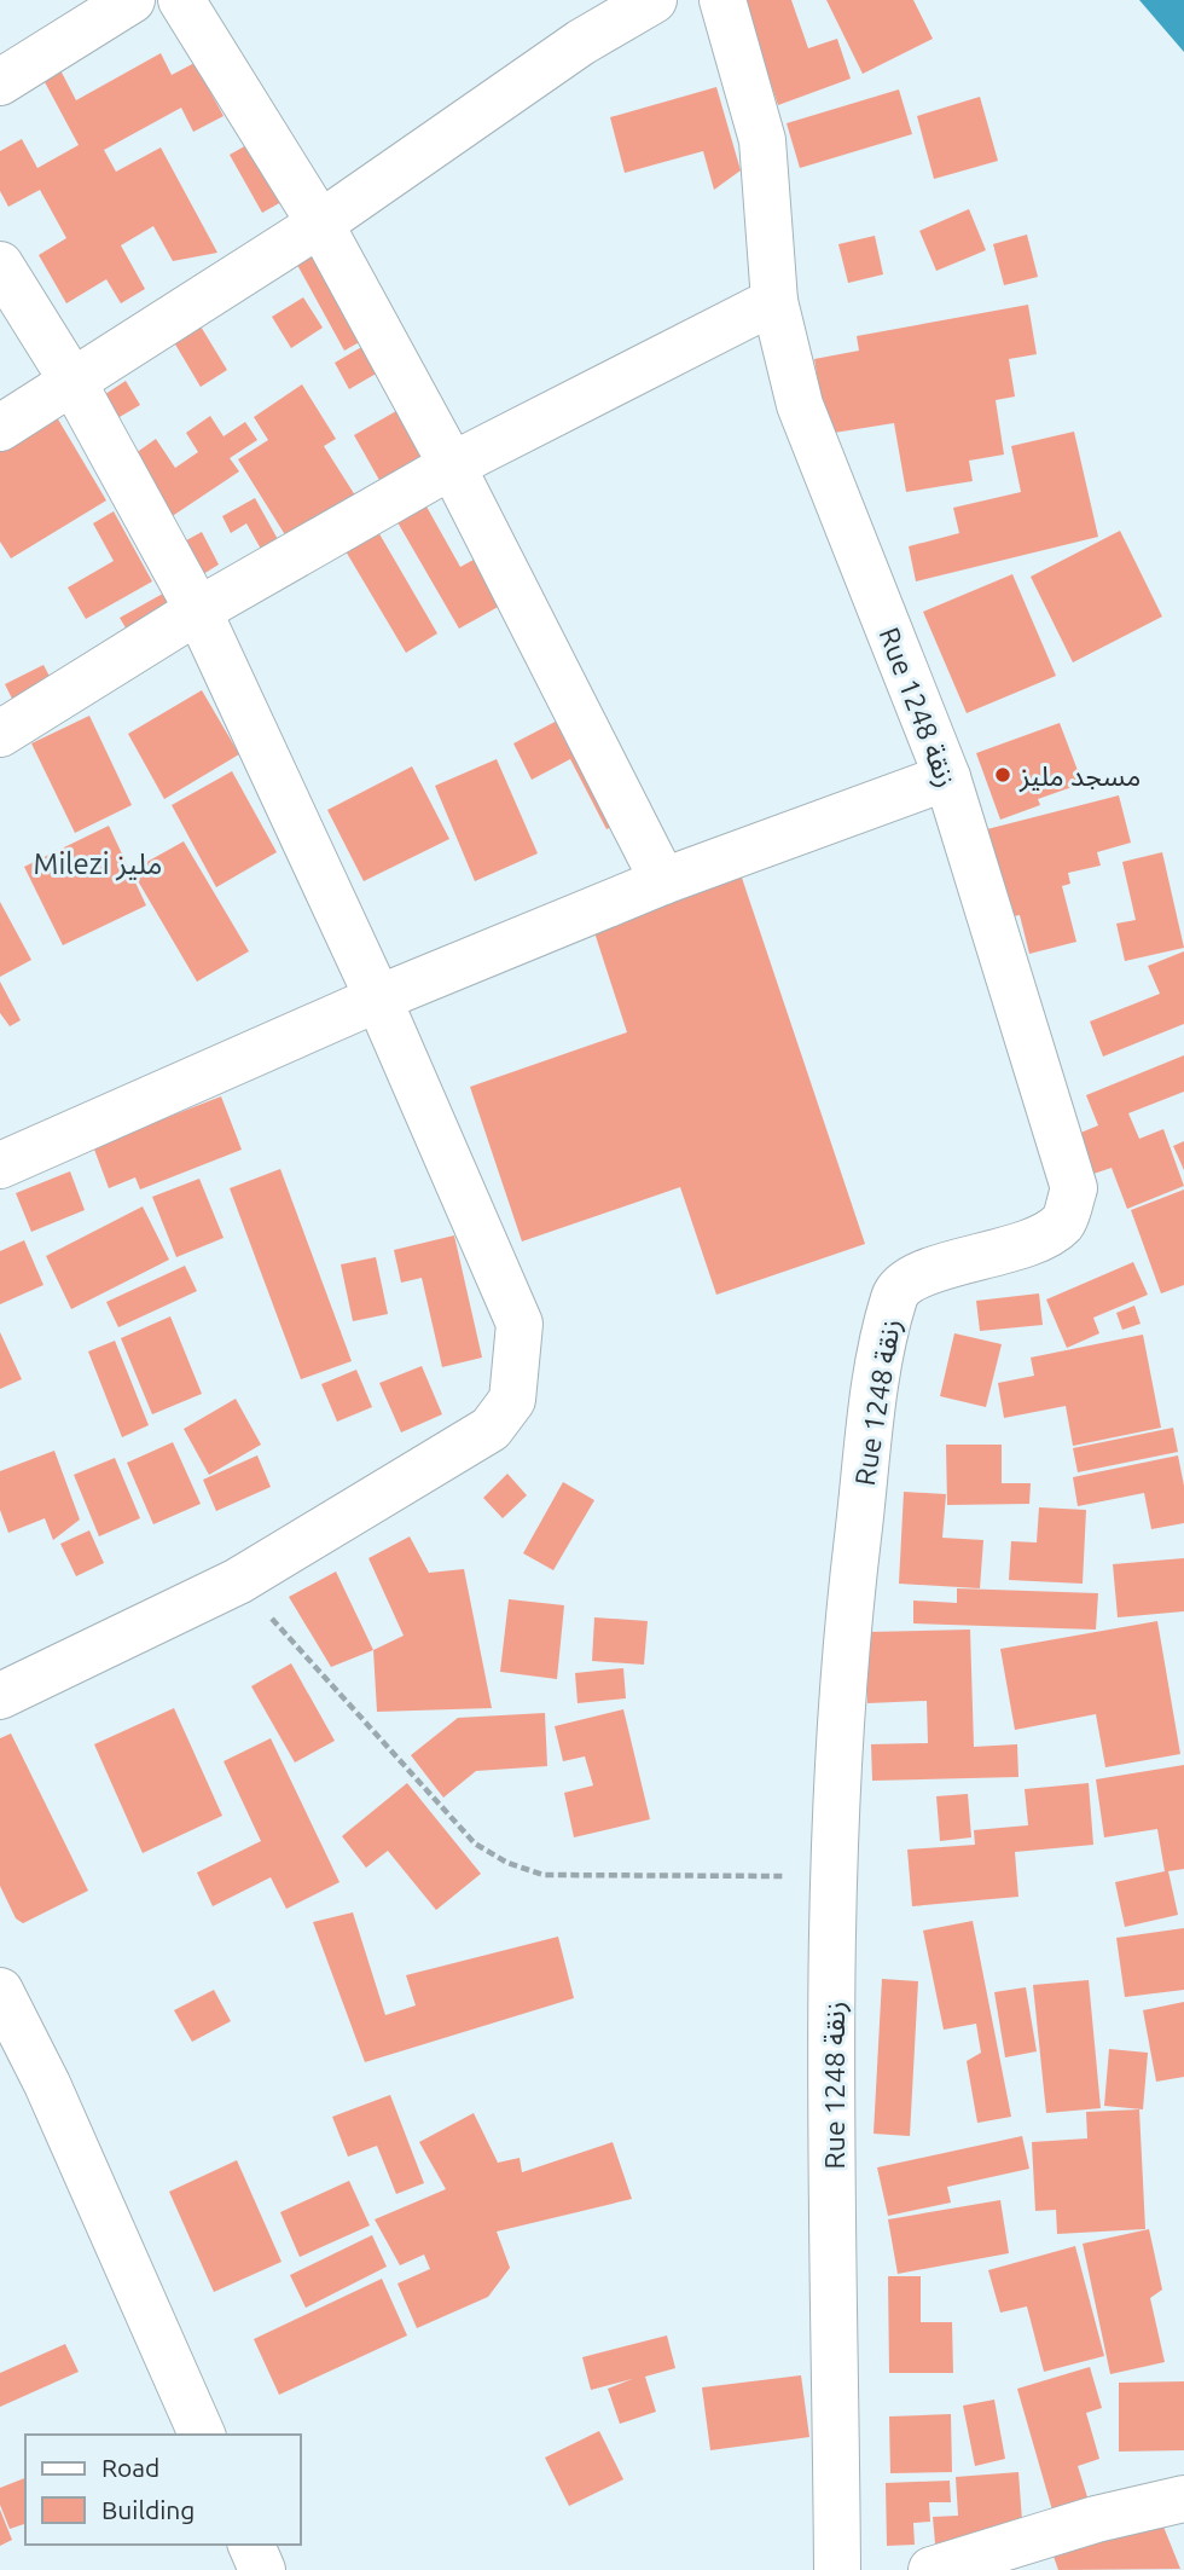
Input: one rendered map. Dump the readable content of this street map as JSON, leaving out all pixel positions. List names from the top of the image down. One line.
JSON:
{"streets":{"street":["Rue 1248 زنقة"]},"districts":["Milezi مليز"],"places":["مسجد مليز"],"legend":["Road","Building"]}
